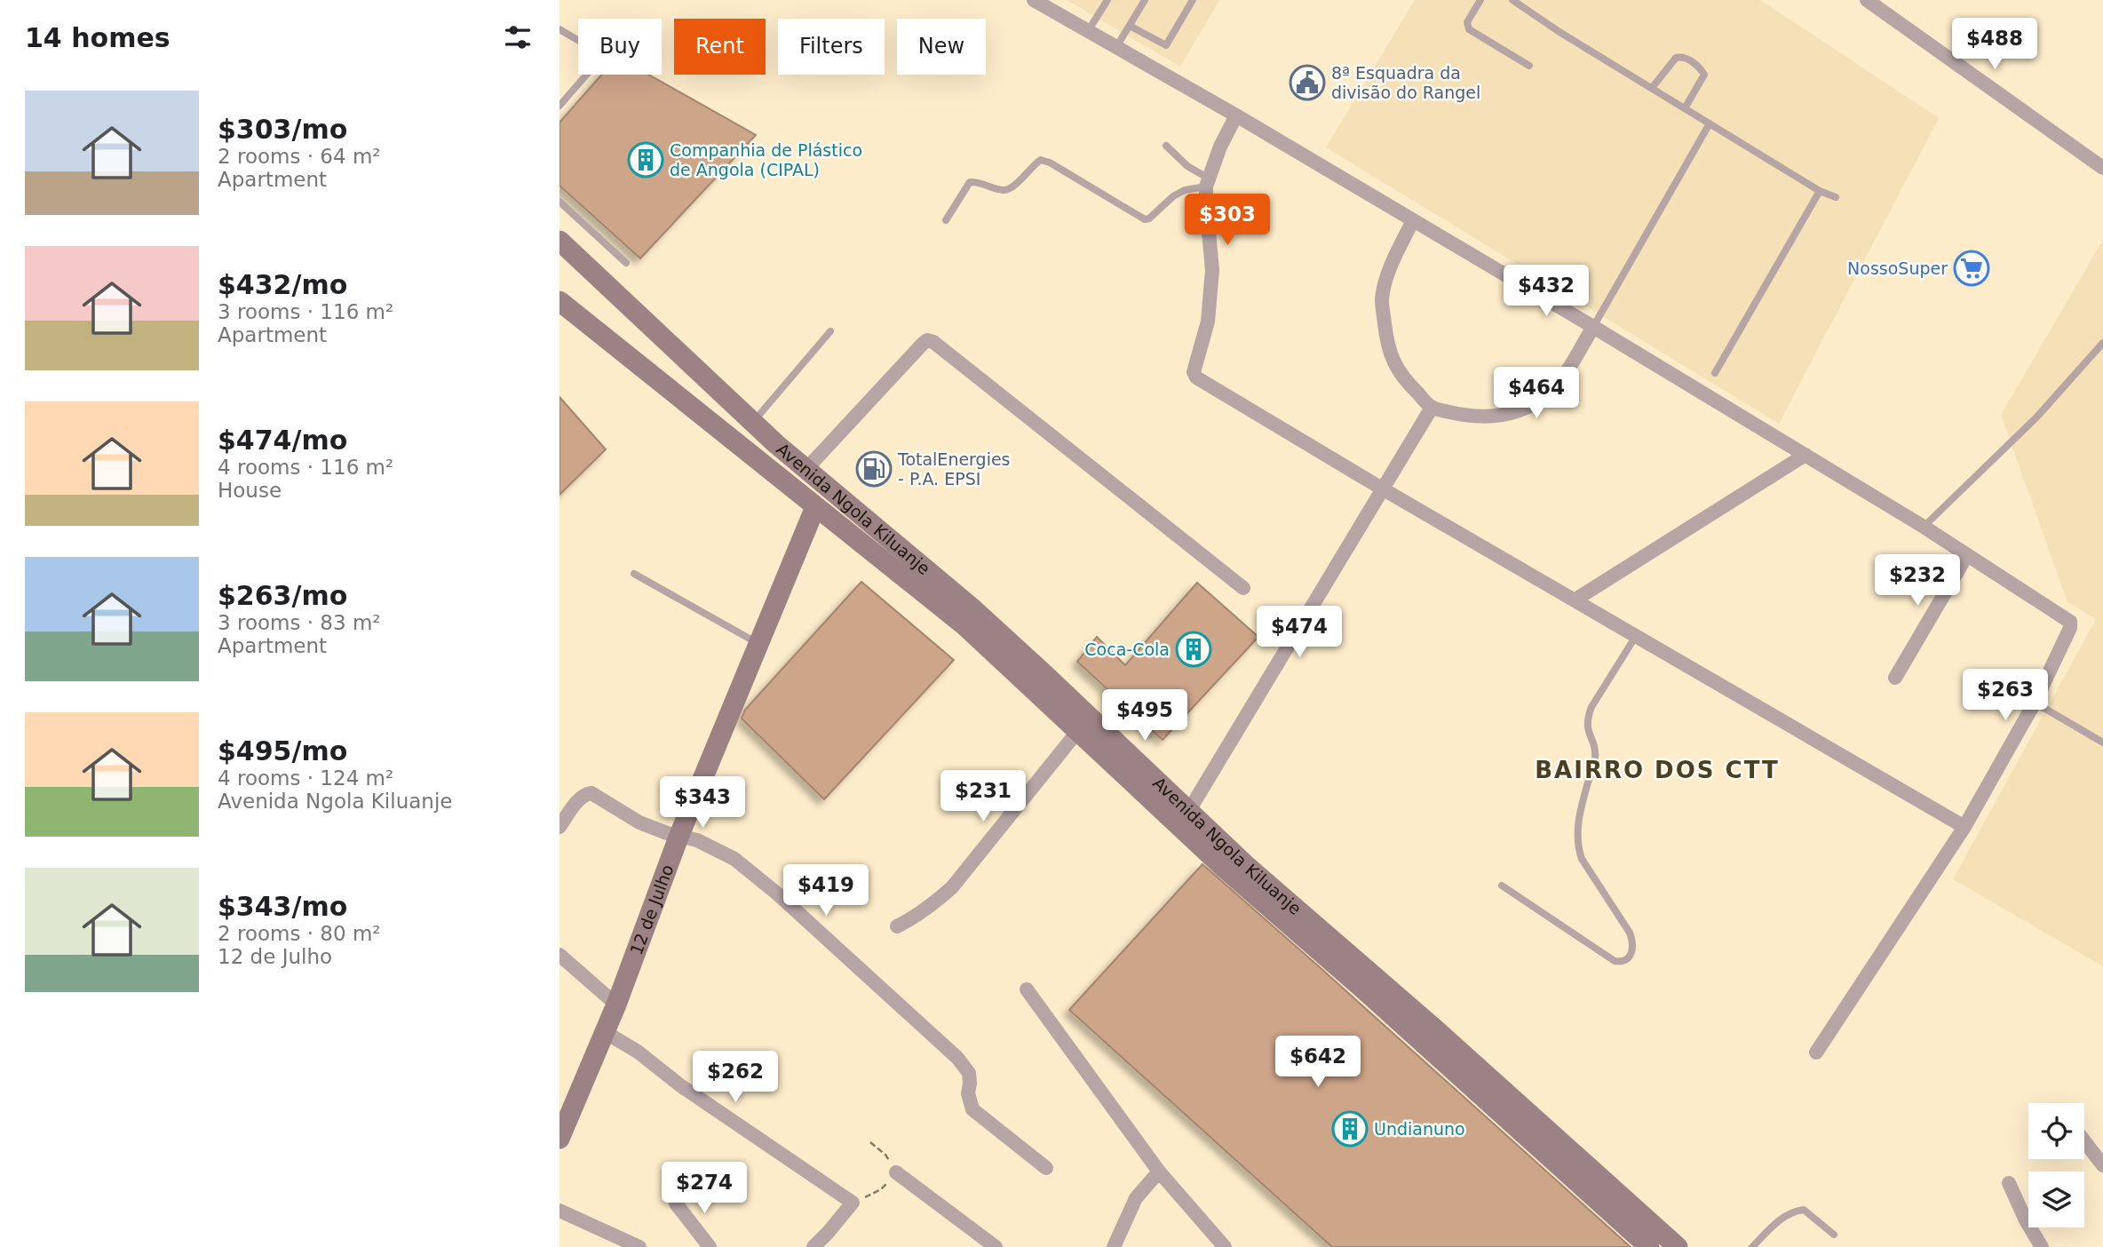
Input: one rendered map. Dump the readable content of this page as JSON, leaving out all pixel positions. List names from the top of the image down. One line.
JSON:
{"streets":{"main road":["Avenida Ngola Kiluanje","12 de Julho"]},"crossings":[["Avenida Ngola Kiluanje","12 de Julho"]],"districts":["BAIRRO DOS CTT"],"places":{"public building":["8ª Esquadra da divisão do Rangel"],"building":["Companhia de Plástico de Angola (CIPAL)","Coca-Cola","Undianuno"],"supermarket":["NossoSuper"],"fuel station":["TotalEnergies - P.A. EPSI"]},"page":{"heading":"14 homes","price":["$488","$303","$432","$464","$232","$474","$263","$495","$231","$343","$419","$642","$262","$274"],"chip":["Buy","Rent","Filters","New"],"list":[{"name":"$303/mo","note":"2 rooms · 64 m² · Apartment"},{"name":"$432/mo","note":"3 rooms · 116 m² · Apartment"},{"name":"$474/mo","note":"4 rooms · 116 m² · House"},{"name":"$263/mo","note":"3 rooms · 83 m² · Apartment"},{"name":"$495/mo","note":"4 rooms · 124 m² · Avenida Ngola Kiluanje"},{"name":"$343/mo","note":"2 rooms · 80 m² · 12 de Julho"}]}}
